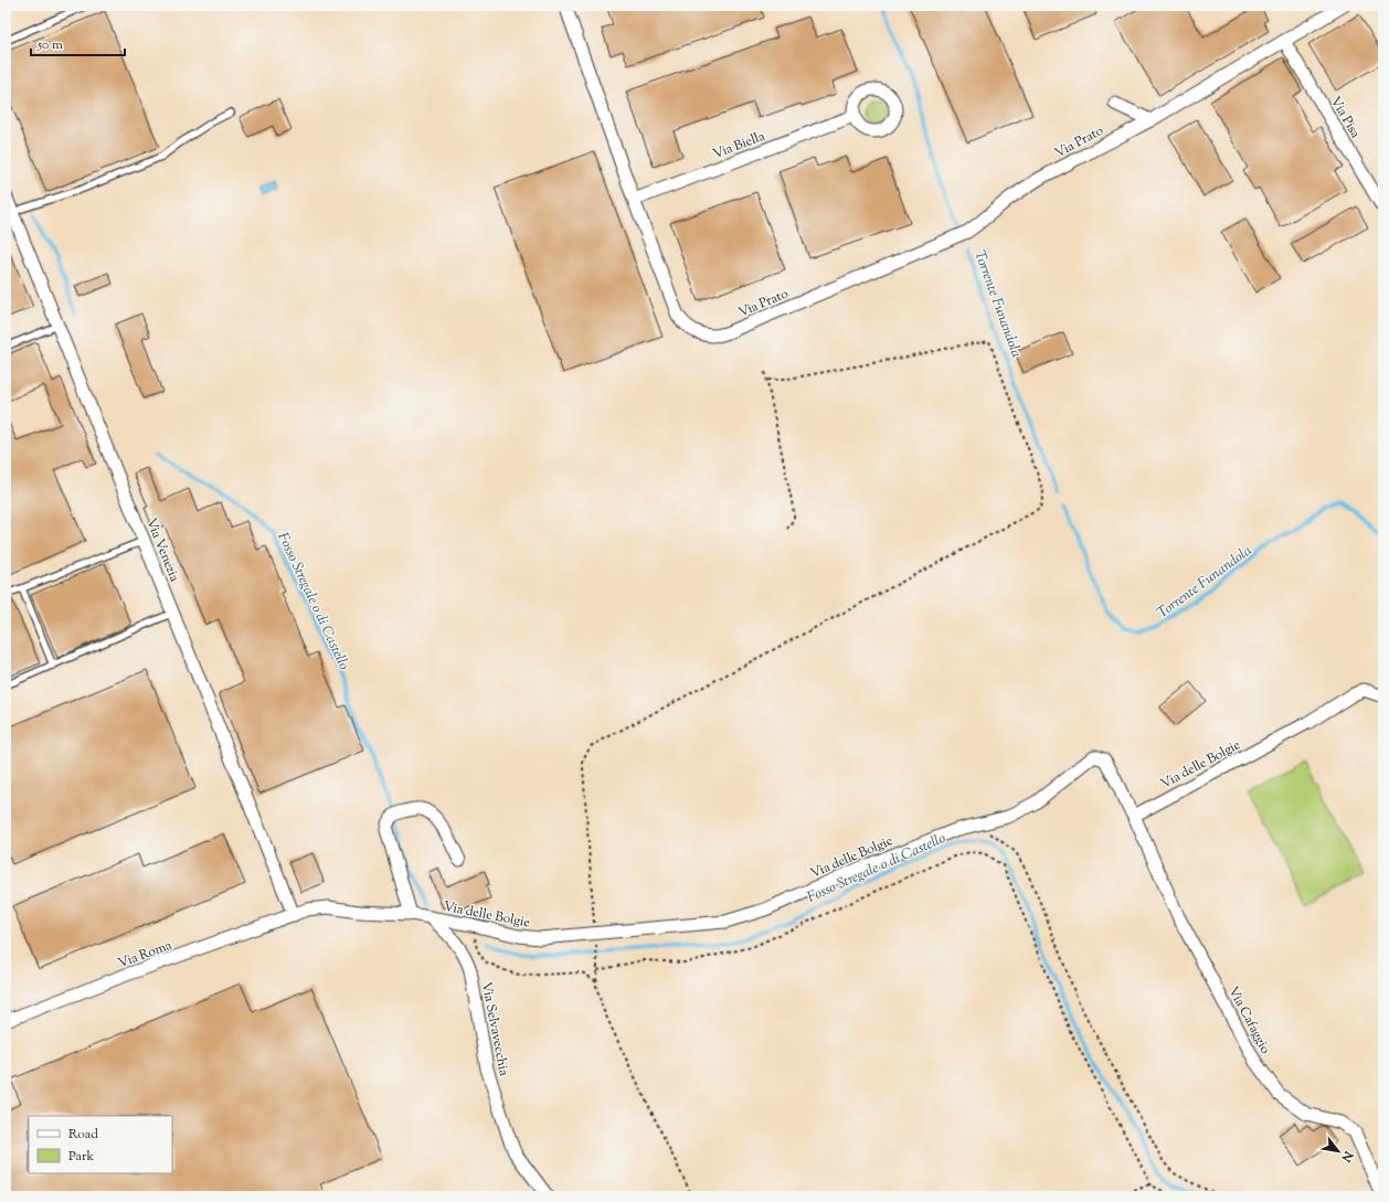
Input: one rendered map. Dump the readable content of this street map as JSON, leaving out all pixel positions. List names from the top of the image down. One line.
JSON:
{"streets":{"street":["Via Pisa","Via Prato","Via Biella","Via Venezia","Via delle Bolgie","Via Roma","Via Cafaggio","Via Selvavecchia"]},"crossings":[["Via Pisa","Via Prato"],["Via Prato","Via Biella"],["Via Venezia","Via Roma"],["Via delle Bolgie","Via Roma"],["Via delle Bolgie","Via Cafaggio"],["Via delle Bolgie","Via Selvavecchia"]],"water":["Torrente Funandola","Fosso Stregale o di Castello"],"legend":["Road","Park"],"scale_bar":"50 m","north":"bottom right"}
